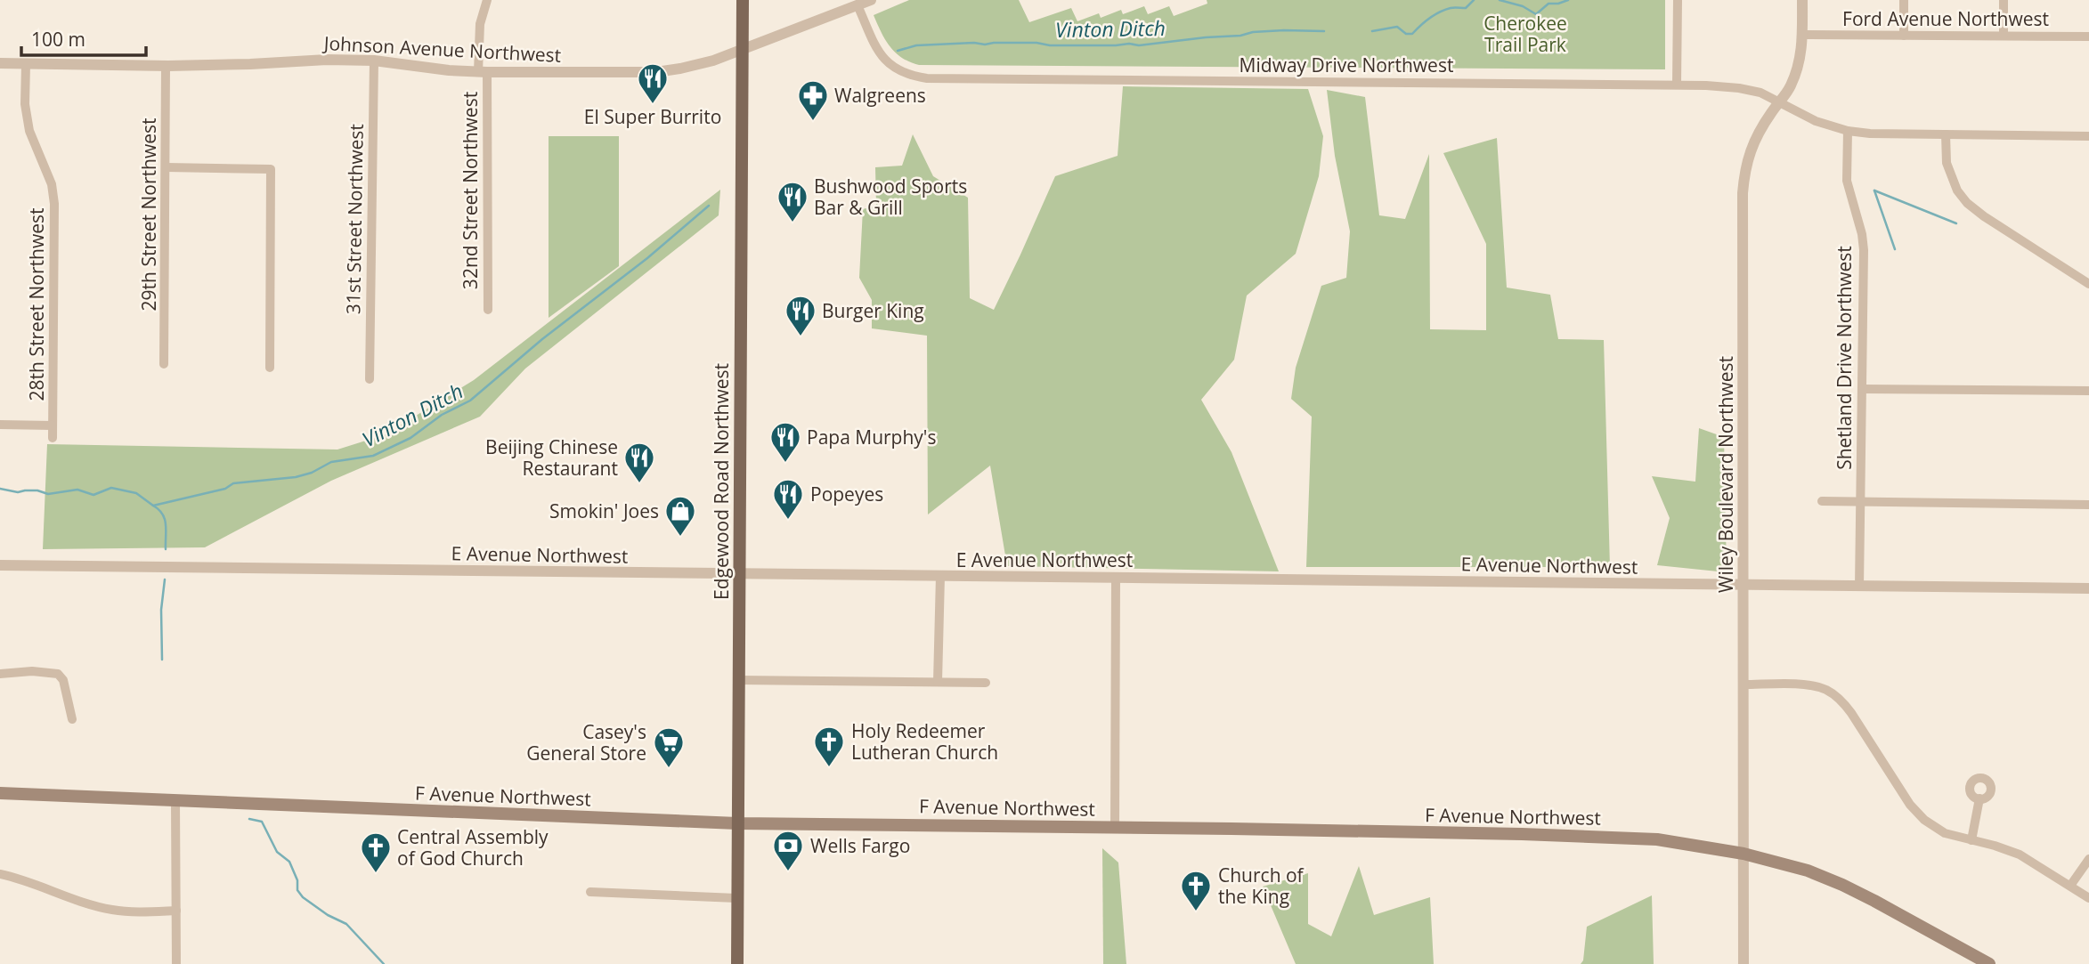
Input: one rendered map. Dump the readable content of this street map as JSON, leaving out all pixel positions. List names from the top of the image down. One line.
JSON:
{"streets":{"main road":["Edgewood Road Northwest","F Avenue Northwest"],"street":["Ford Avenue Northwest","Johnson Avenue Northwest","Midway Drive Northwest","32nd Street Northwest","29th Street Northwest","31st Street Northwest","28th Street Northwest","Shetland Drive Northwest","Wiley Boulevard Northwest","E Avenue Northwest"]},"crossings":[["Ford Avenue Northwest","Wiley Boulevard Northwest"],["Johnson Avenue Northwest","Midway Drive Northwest"],["Johnson Avenue Northwest","32nd Street Northwest"],["Johnson Avenue Northwest","29th Street Northwest"],["Johnson Avenue Northwest","31st Street Northwest"],["Johnson Avenue Northwest","28th Street Northwest"],["Johnson Avenue Northwest","Edgewood Road Northwest"],["Midway Drive Northwest","Shetland Drive Northwest"],["Midway Drive Northwest","Wiley Boulevard Northwest"],["Shetland Drive Northwest","E Avenue Northwest"],["Wiley Boulevard Northwest","E Avenue Northwest"],["Wiley Boulevard Northwest","F Avenue Northwest"],["Edgewood Road Northwest","E Avenue Northwest"],["Edgewood Road Northwest","F Avenue Northwest"]],"water":["Vinton Ditch"],"parks":["Cherokee Trail Park"],"places":{"restaurant":["El Super Burrito","Bushwood Sports Bar & Grill","Burger King","Papa Murphy's","Beijing Chinese Restaurant","Popeyes"],"pharmacy":["Walgreens"],"shop":["Smokin' Joes"],"church":["Holy Redeemer Lutheran Church","Central Assembly of God Church","Church of the King"],"supermarket":["Casey's General Store"],"bank":["Wells Fargo"]},"scale_bar":"100 m"}
